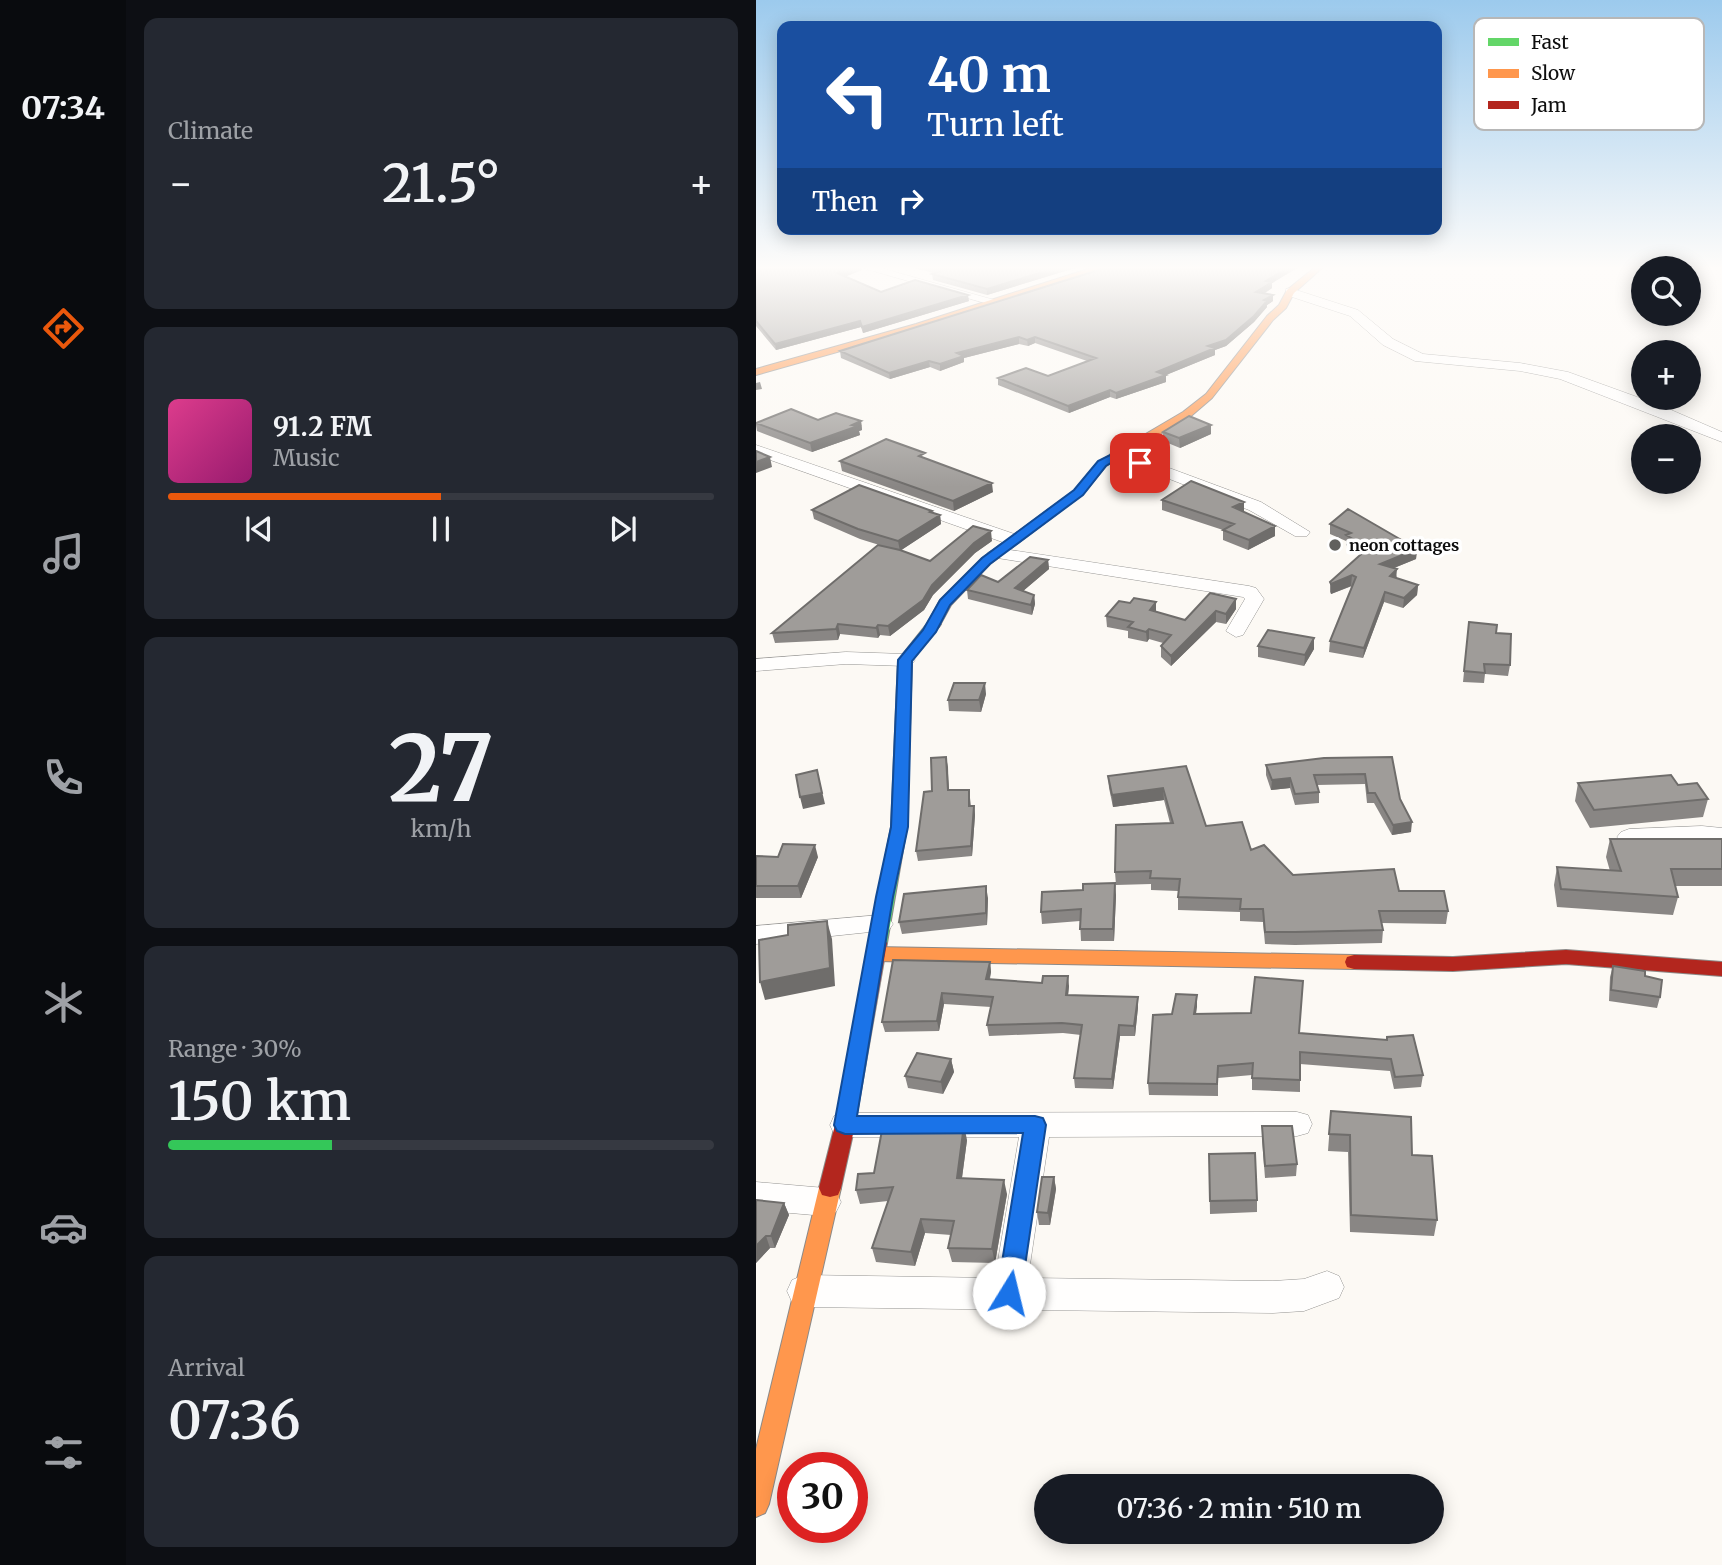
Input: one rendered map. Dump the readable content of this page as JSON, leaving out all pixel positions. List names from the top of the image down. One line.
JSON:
{"places":["neon cottages"],"legend":["Fast","Slow","Jam"],"page":{"tabs":"07:34","tile":["Climate",["27","km/h"],["Range · 30%","150 km"],["Arrival","07:36"]],"turn":["40 m","Turn left"],"heat":["−","21.5°","+"],"then":"Then","map_buttons":["+","−"],"song":["91.2 FM","Music"],"limit":"30","trip":"07:36 · 2 min · 510 m"}}
